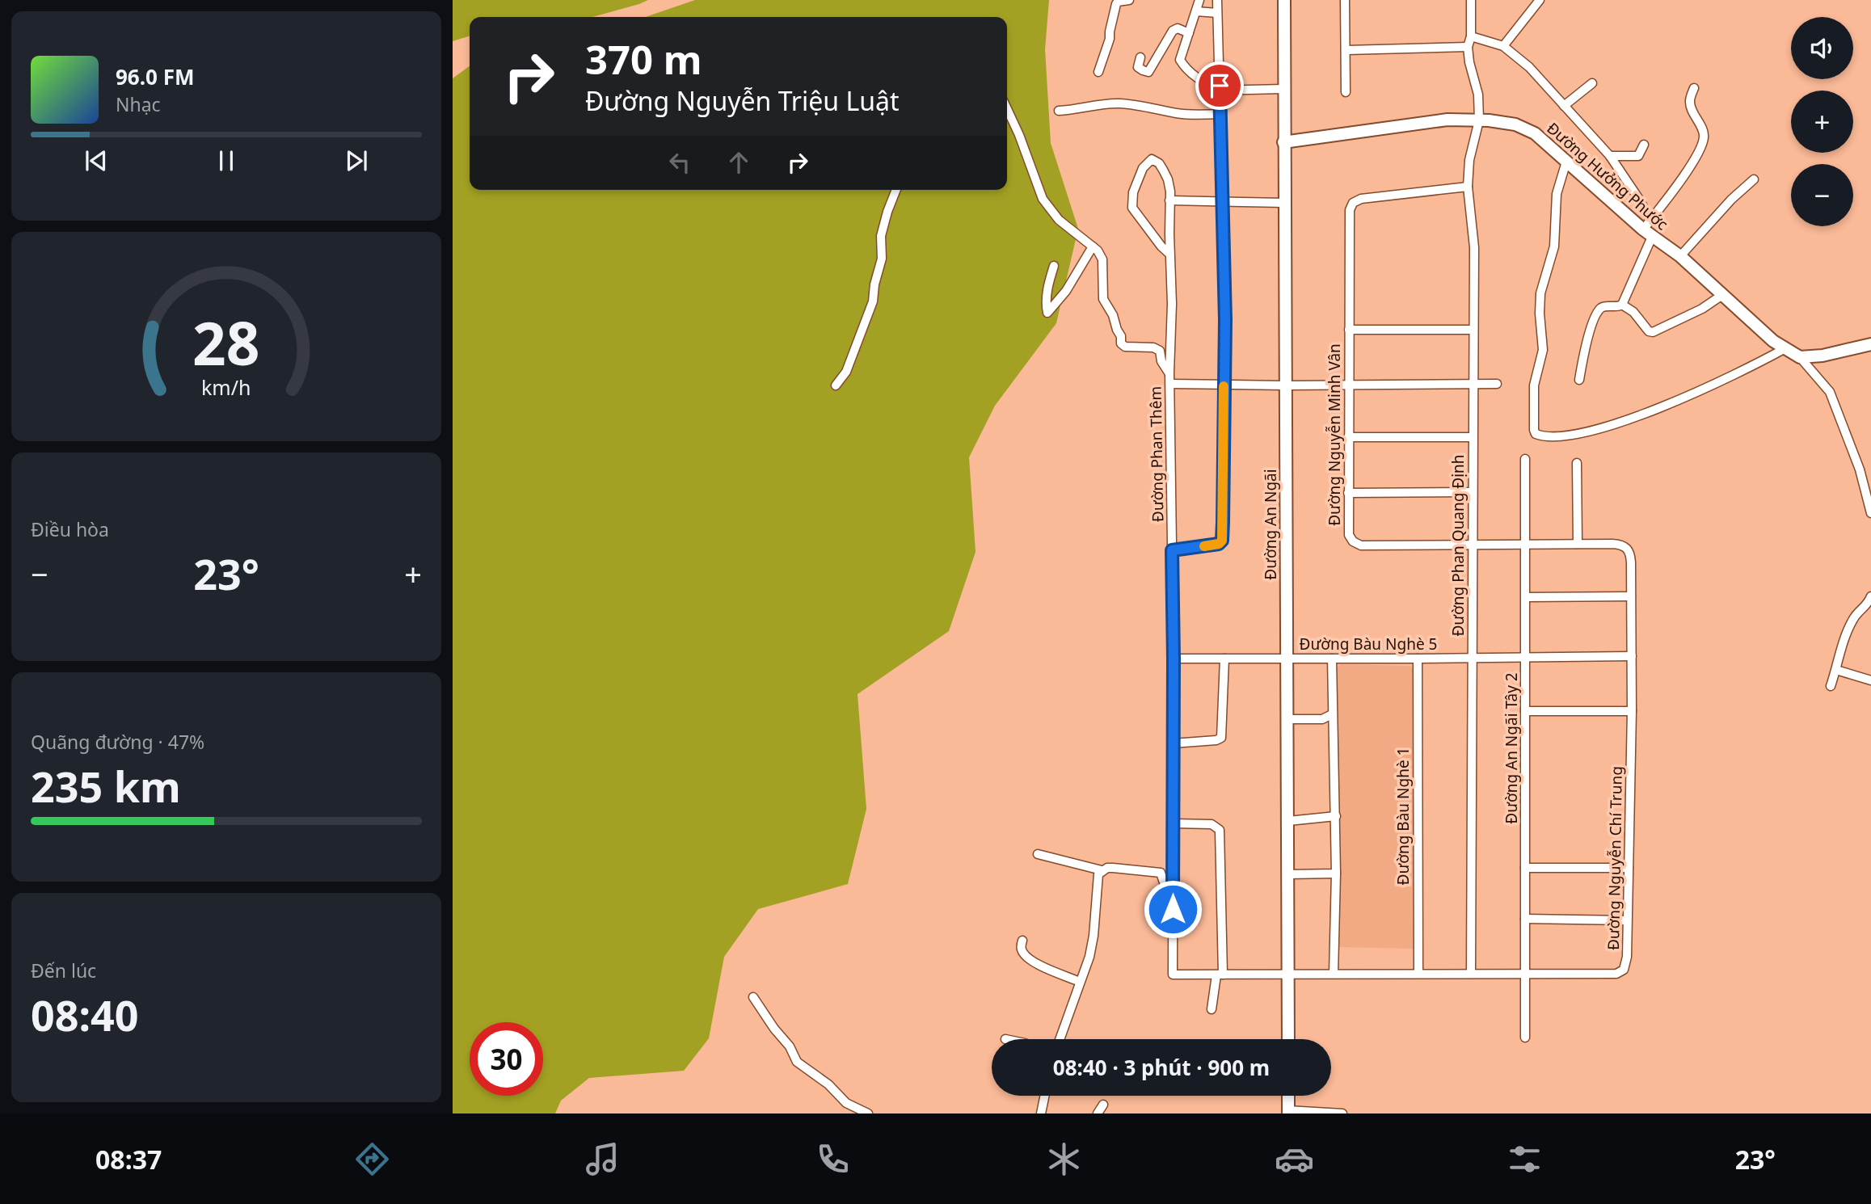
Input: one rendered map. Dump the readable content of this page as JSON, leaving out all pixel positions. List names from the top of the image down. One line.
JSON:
{"streets":{"main road":["Đường Hưởng Phước","Đường An Ngãi"],"street":["Đường Nguyễn Minh Vân","Đường Phan Thêm","Đường Phan Quang Định","Đường Bàu Nghè 5","Đường An Ngãi Tây 2","Đường Bàu Nghè 1","Đường Nguyễn Chí Trung"]},"crossings":[["Đường Hưởng Phước","Đường An Ngãi"],["Đường Hưởng Phước","Đường Phan Quang Định"],["Đường Nguyễn Minh Vân","Đường Phan Quang Định"],["Đường Nguyễn Minh Vân","Đường An Ngãi Tây 2"],["Đường Nguyễn Minh Vân","Đường Nguyễn Chí Trung"],["Đường Phan Thêm","Đường An Ngãi"],["Đường Phan Thêm","Đường Bàu Nghè 5"],["Đường Phan Thêm","Đường Nguyễn Chí Trung"],["Đường An Ngãi","Đường Bàu Nghè 5"],["Đường An Ngãi","Đường Nguyễn Chí Trung"],["Đường Phan Quang Định","Đường Bàu Nghè 5"],["Đường Phan Quang Định","Đường Nguyễn Chí Trung"],["Đường Bàu Nghè 5","Đường An Ngãi Tây 2"],["Đường Bàu Nghè 5","Đường Bàu Nghè 1"],["Đường Bàu Nghè 5","Đường Nguyễn Chí Trung"],["Đường An Ngãi Tây 2","Đường Nguyễn Chí Trung"],["Đường Bàu Nghè 1","Đường Nguyễn Chí Trung"]],"page":{"map_buttons":["+","−"],"turn":["370 m","Đường Nguyễn Triệu Luật"],"song":["96.0 FM","Nhạc"],"tile":["Điều hòa",["Quãng đường · 47%","235 km"],["Đến lúc","08:40"]],"heat":["−","23°","+"],"limit":"30","trip":"08:40 · 3 phút · 900 m","tabs":["08:37","23°"],"gauge":["28","km/h"]}}
